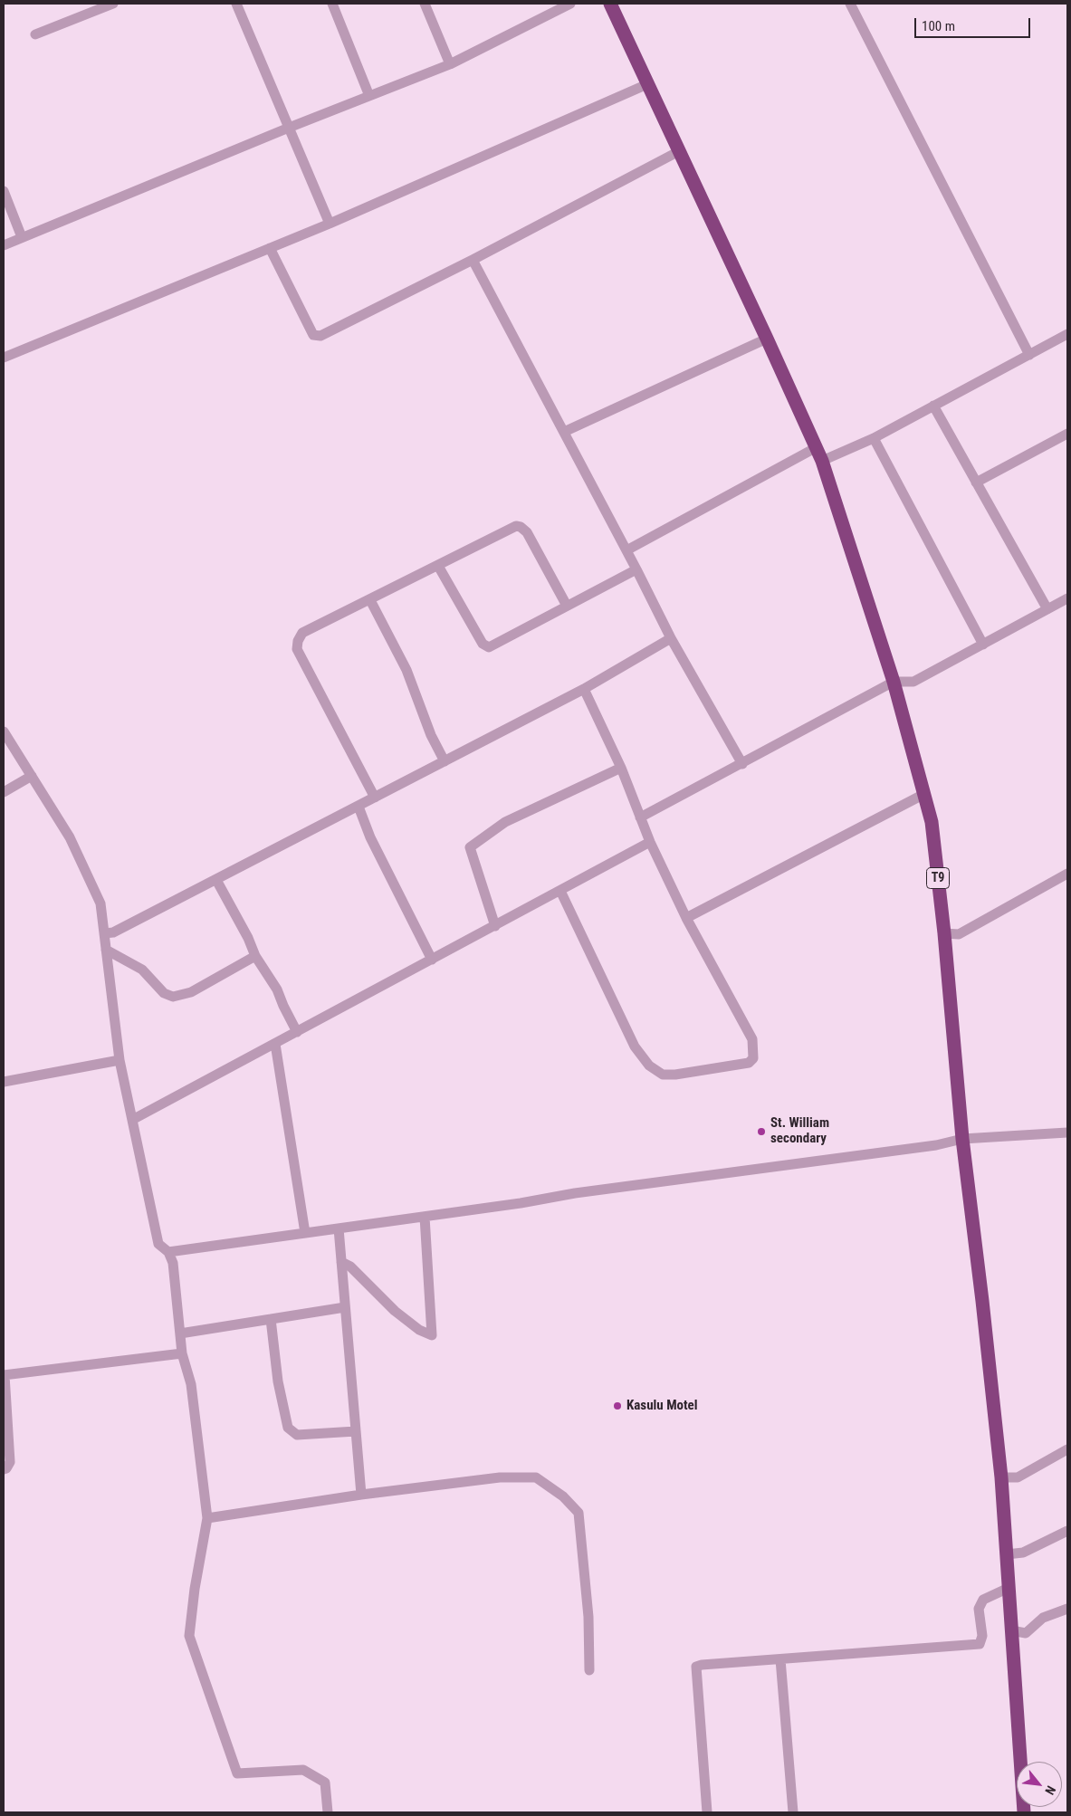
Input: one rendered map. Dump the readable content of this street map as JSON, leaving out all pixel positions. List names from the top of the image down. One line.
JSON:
{"streets":{"highway":["T9"]},"places":["St. William secondary","Kasulu Motel"],"scale_bar":"100 m","north":"bottom right"}
